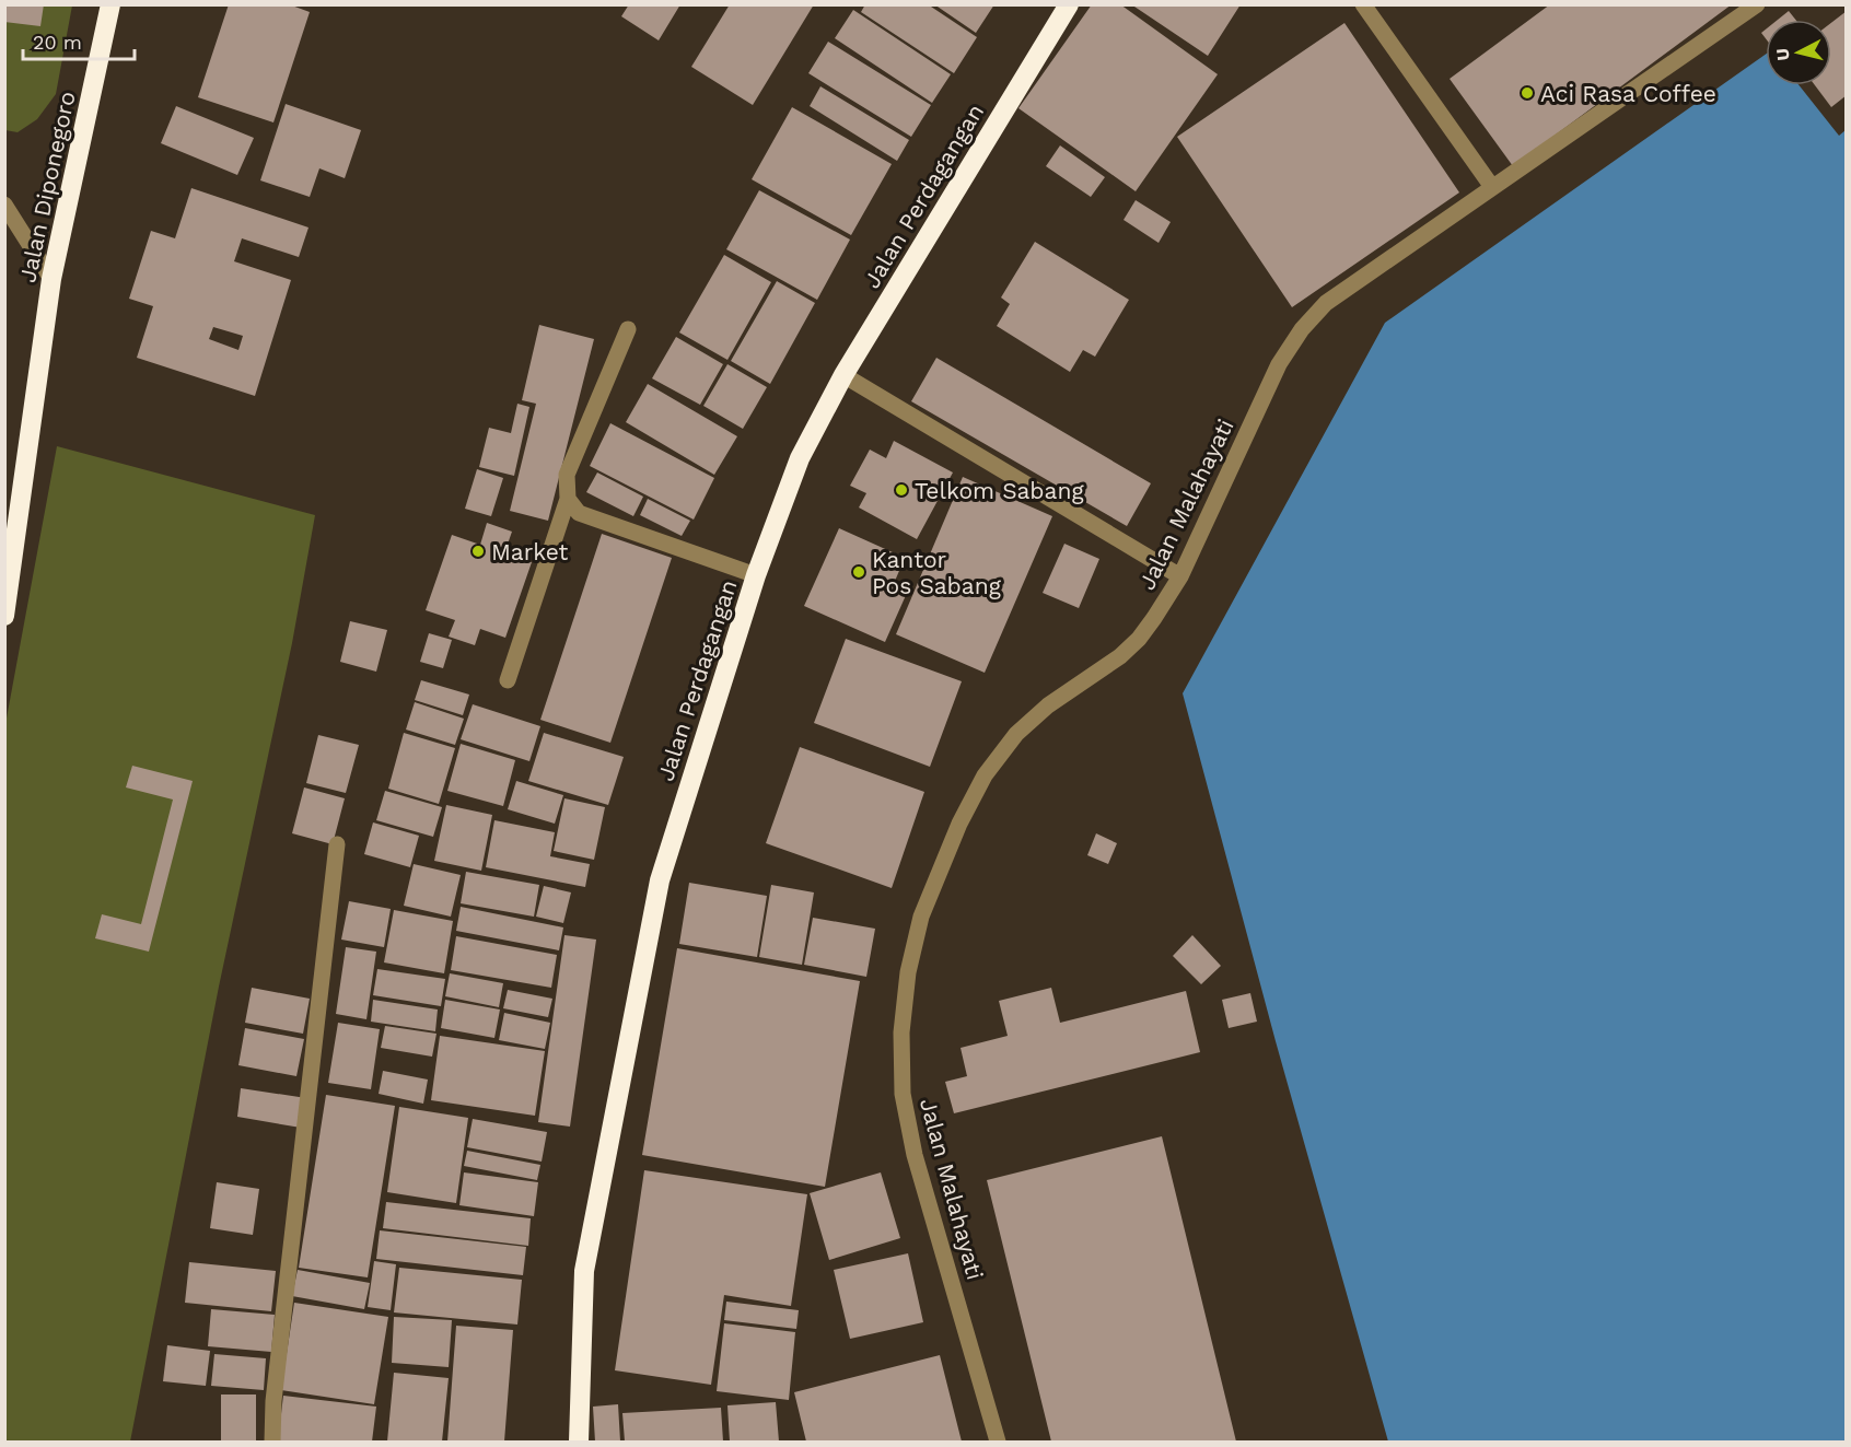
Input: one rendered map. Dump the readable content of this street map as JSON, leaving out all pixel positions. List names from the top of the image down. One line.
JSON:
{"streets":{"highway":["Jalan Diponegoro","Jalan Perdagangan"],"street":["Jalan Malahayati"]},"places":["Aci Rasa Coffee","Telkom Sabang","Market","Kantor Pos Sabang"],"scale_bar":"20 m","north":"left"}
